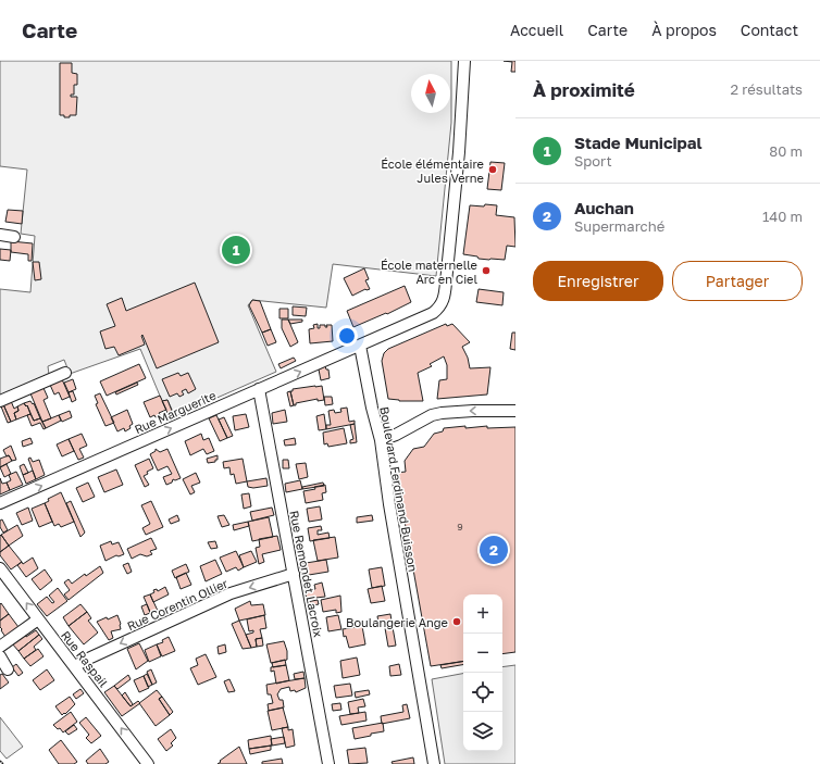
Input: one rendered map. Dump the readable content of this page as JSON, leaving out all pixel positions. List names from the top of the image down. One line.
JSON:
{"streets":{"street":["Rue Marguerite","Boulevard Ferdinand Buisson","Rue Remondet Lacroix","Rue Corentin Ollier","Rue Raspail"]},"crossings":[["Rue Marguerite","Boulevard Ferdinand Buisson"],["Rue Marguerite","Rue Remondet Lacroix"],["Rue Remondet Lacroix","Rue Corentin Ollier"],["Rue Corentin Ollier","Rue Raspail"]],"one_way":["Rue Marguerite","Rue Corentin Ollier","Rue Raspail"],"places":["École élémentaire Jules Verne","École maternelle Arc en Ciel","Boulangerie Ange"],"house_numbers":["9"],"north":"top","page":{"header":"Carte","nav":["Accueil","Carte","À propos","Contact"],"heading":["À proximité","2 résultats"],"list":[{"mark":"1","name":"Stade Municipal","note":"Sport","value":"80 m"},{"mark":"2","name":"Auchan","note":"Supermarché","value":"140 m"}],"pins":["1","2"],"buttons":["Enregistrer","Partager"],"map_buttons":["+","−"]}}
